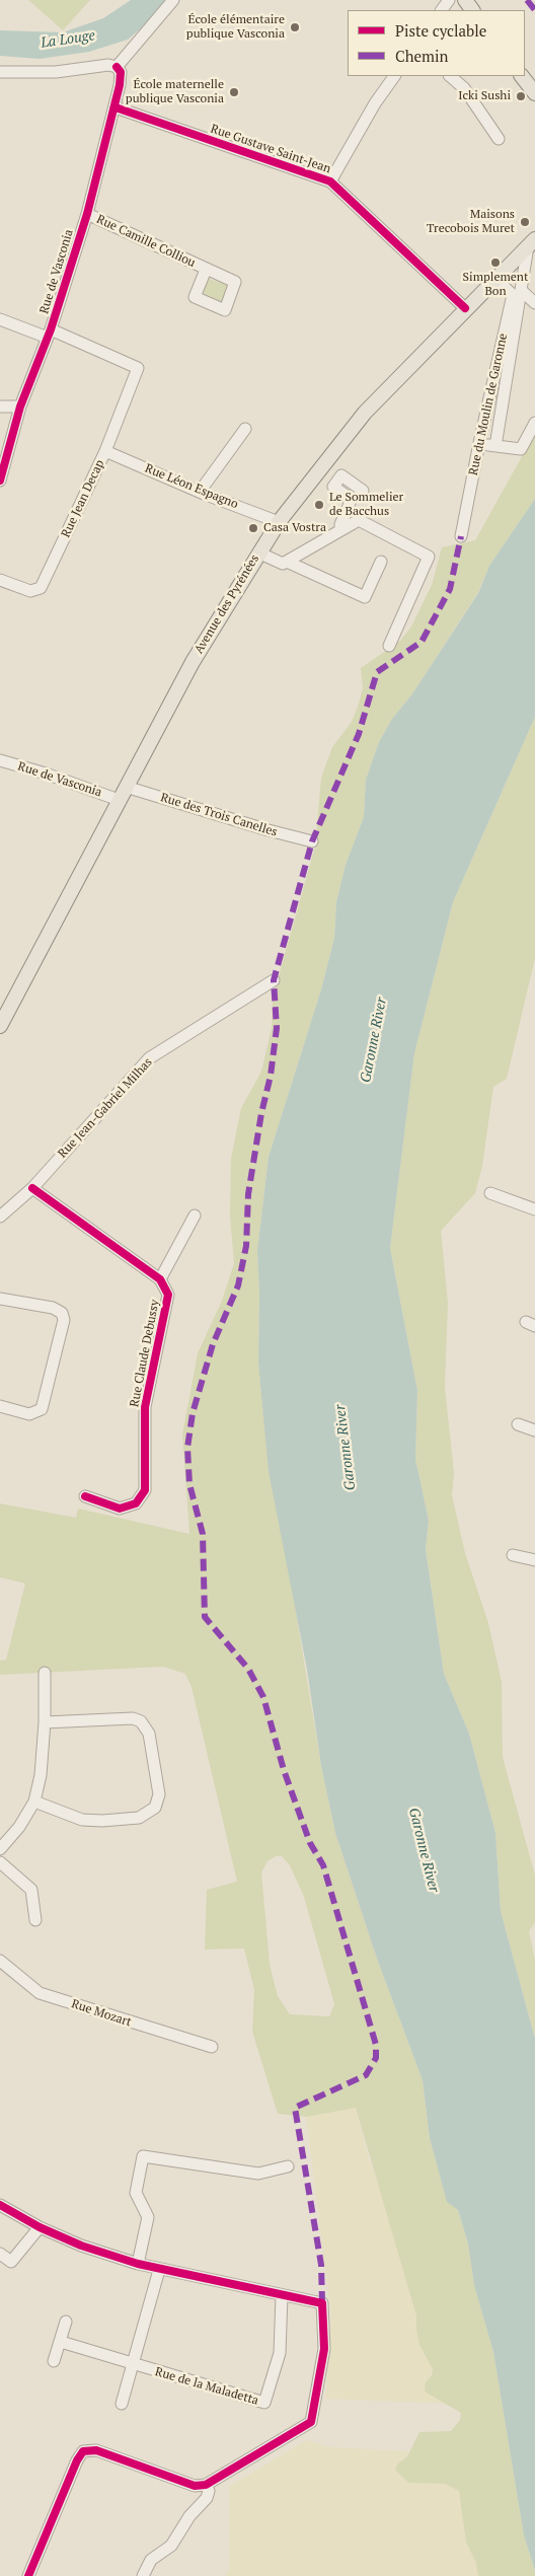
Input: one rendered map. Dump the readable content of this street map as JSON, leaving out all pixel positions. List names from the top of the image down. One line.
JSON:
{"streets":{"main road":["Avenue des Pyrénées"],"street":["Rue Gustave Saint-Jean","Rue Camille Colliou","Rue de Vasconia","Rue du Moulin de Garonne","Rue Léon Espagno","Rue Jean Decap","Rue des Trois Canelles","Rue Jean-Gabriel Milhas","Rue Claude Debussy","Rue Mozart","Rue de la Maladetta"]},"crossings":[["Rue Gustave Saint-Jean","Rue de Vasconia"],["Rue Gustave Saint-Jean","Avenue des Pyrénées"],["Rue Camille Colliou","Rue de Vasconia"],["Rue de Vasconia","Rue Jean Decap"],["Rue de Vasconia","Avenue des Pyrénées"],["Rue du Moulin de Garonne","Avenue des Pyrénées"],["Rue Léon Espagno","Rue Jean Decap"],["Rue Léon Espagno","Avenue des Pyrénées"],["Avenue des Pyrénées","Rue des Trois Canelles"]],"water":["La Louge","Garonne River"],"places":["École élémentaire publique Vasconia","École maternelle publique Vasconia","Icki Sushi","Maisons Trecobois Muret","Simplement Bon","Le Sommelier de Bacchus","Casa Vostra"],"legend":["Piste cyclable","Chemin"]}
